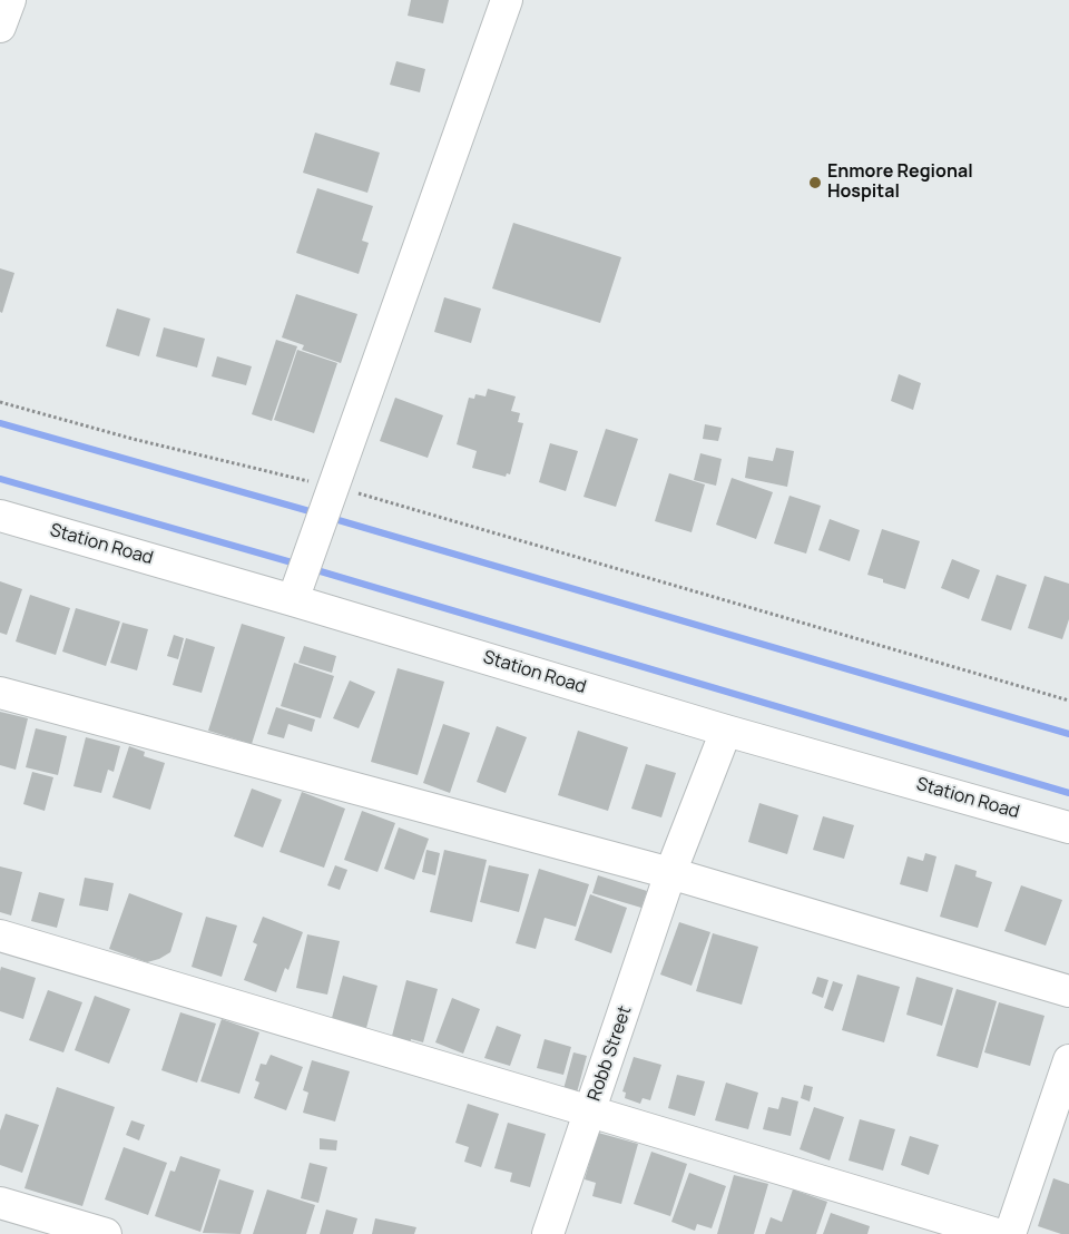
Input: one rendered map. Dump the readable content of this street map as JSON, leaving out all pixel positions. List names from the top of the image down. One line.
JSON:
{"streets":{"street":["Station Road","Robb Street"]},"crossings":[["Station Road","Robb Street"]],"places":["Enmore Regional Hospital"]}
